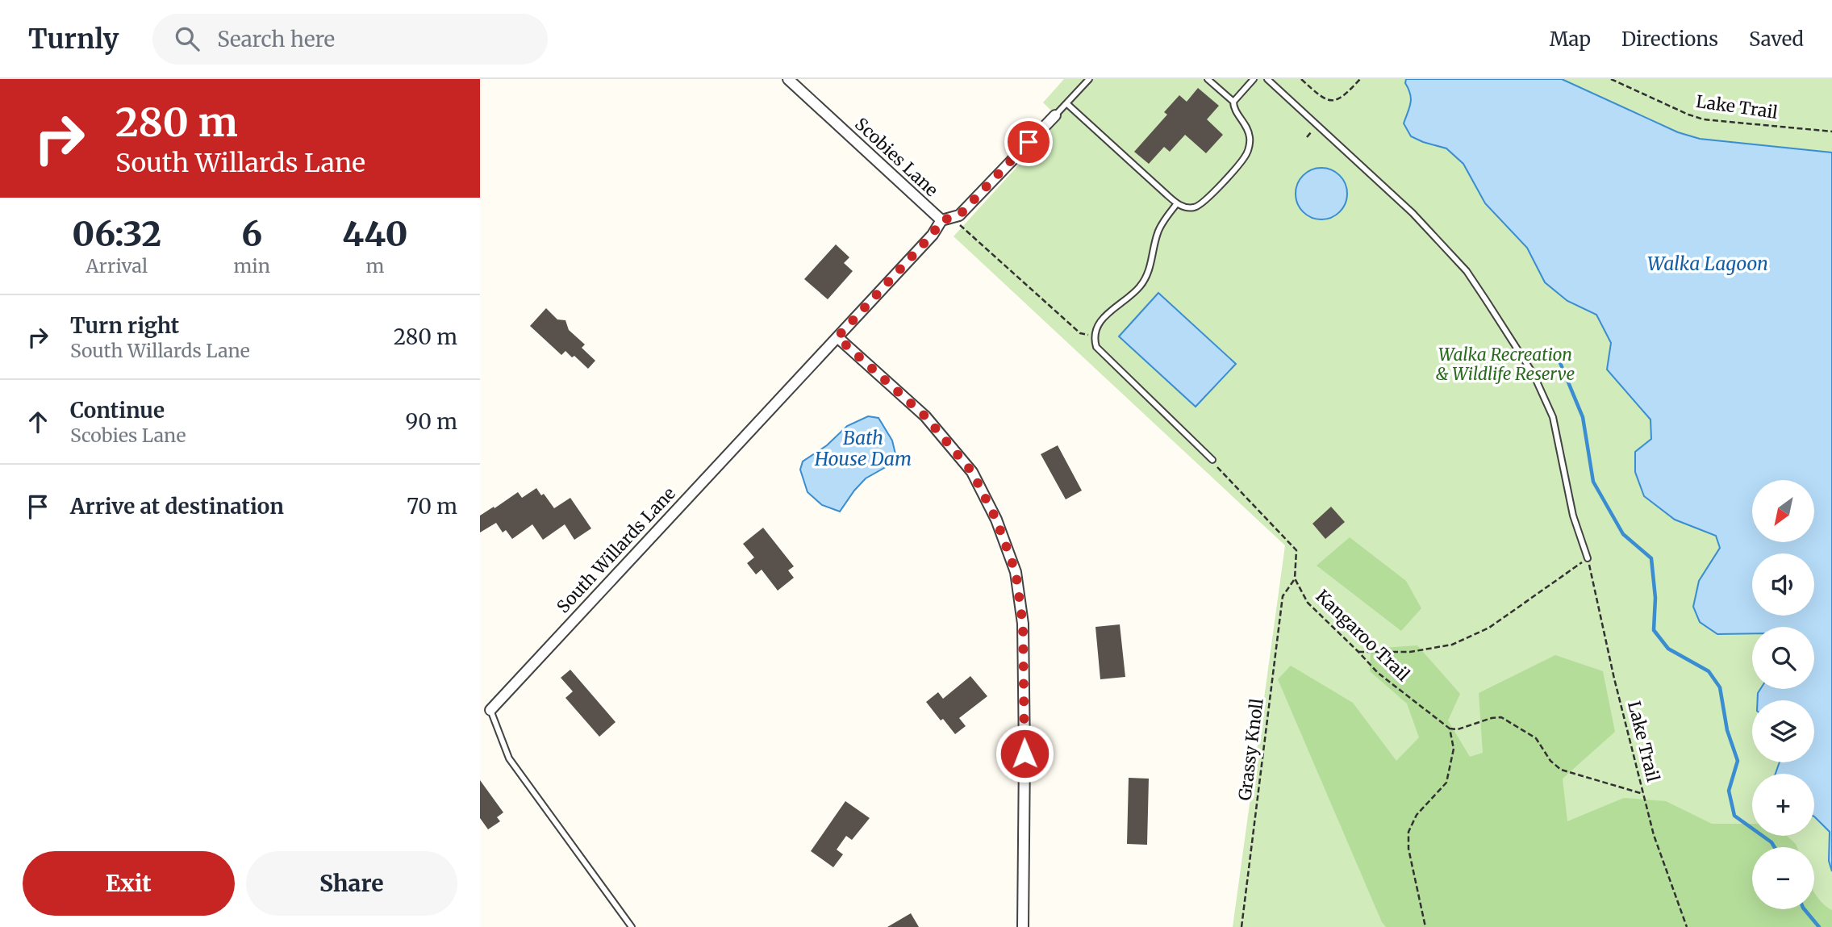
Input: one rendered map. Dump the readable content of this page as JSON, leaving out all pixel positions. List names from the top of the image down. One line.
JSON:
{"streets":{"street":["Scobies Lane","South Willards Lane"],"path":["Lake Trail","Kangaroo Trail","Grassy Knoll"]},"crossings":[["Scobies Lane","South Willards Lane"],["Kangaroo Trail","Grassy Knoll"]],"water":["Walka Lagoon","Bath House Dam"],"parks":["Walka Recreation & Wildlife Reserve"],"north":"bottom left","page":{"header":"Turnly","search":"Search here","nav":["Map","Directions","Saved"],"turn":["280 m","South Willards Lane"],"eta":["06:32","Arrival","6","min","440","m"],"list":[{"name":"Turn right","note":"South Willards Lane","value":"280 m"},{"name":"Continue","note":"Scobies Lane","value":"90 m"},{"name":"Arrive at destination","value":"70 m"}],"map_buttons":["+","−"],"buttons":["Exit","Share"]}}
